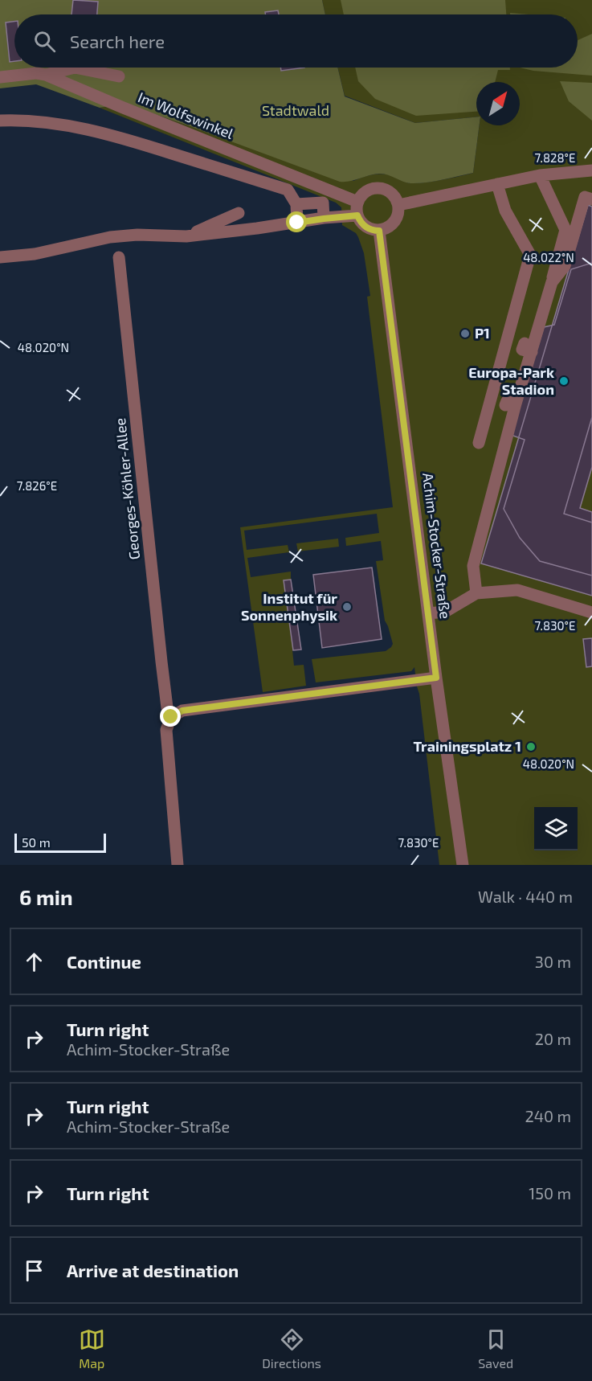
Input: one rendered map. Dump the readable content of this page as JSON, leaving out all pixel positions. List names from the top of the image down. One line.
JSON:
{"streets":{"street":["Im Wolfswinkel","Georges-Köhler-Allee","Achim-Stocker-Straße"]},"crossings":[["Im Wolfswinkel","Achim-Stocker-Straße"]],"parks":["Stadtwald"],"places":["P1","Europa-Park Stadion","Institut für Sonnenphysik","Trainingsplatz 1"],"scale_bar":"50 m","north":"top right","page":{"search":"Search here","scale":"50 m","heading":["6 min","Walk · 440 m"],"list":[["Continue","30 m"],["Turn right","Achim-Stocker-Straße","20 m"],["Turn right","Achim-Stocker-Straße","240 m"],["Turn right","150 m"],"Arrive at destination"],"nav":["Map","Directions","Saved"]},"coordinates":["7.828°E","48.022°N","48.020°N","7.826°E","7.830°E"]}
